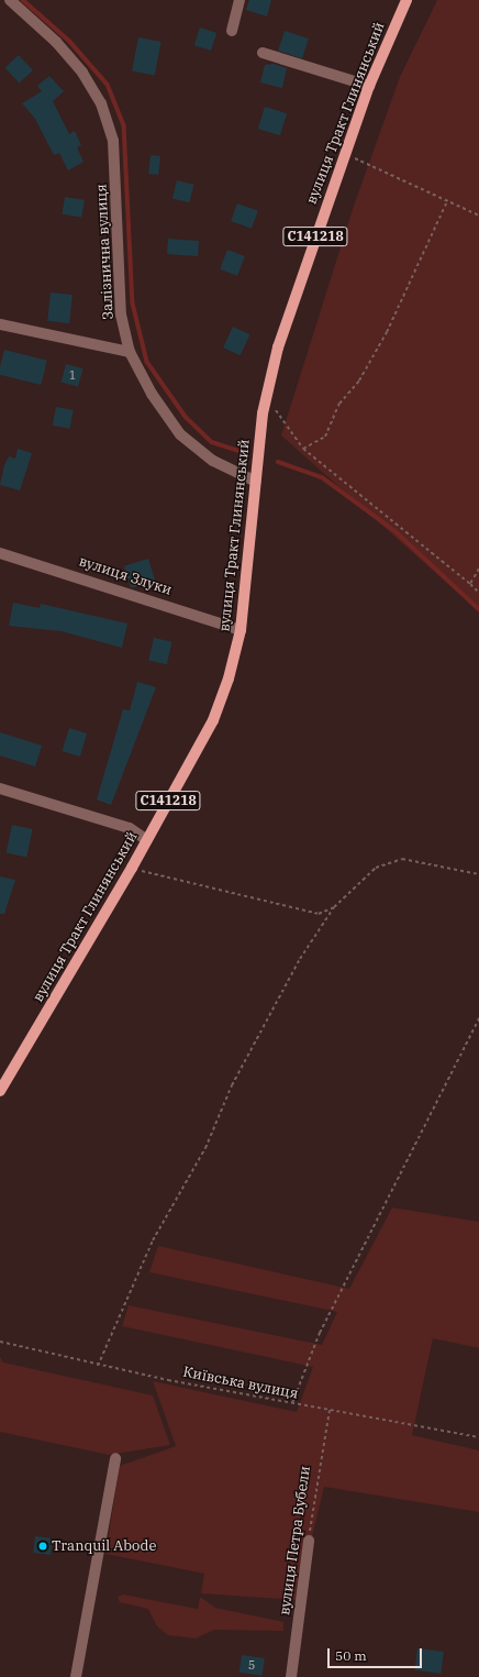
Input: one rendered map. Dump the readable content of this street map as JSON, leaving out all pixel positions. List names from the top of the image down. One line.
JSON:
{"streets":{"main road":["вулиця Тракт Глинянський","С141218"],"street":["Залізнична вулиця","вулиця Злуки","вулиця Петра Бубели"],"path":["Київська вулиця"]},"crossings":[["вулиця Тракт Глинянський","Залізнична вулиця"],["вулиця Тракт Глинянський","вулиця Злуки"],["Київська вулиця","вулиця Петра Бубели"]],"places":["Tranquil Abode"],"house_numbers":["1","5"],"scale_bar":"50 m"}
